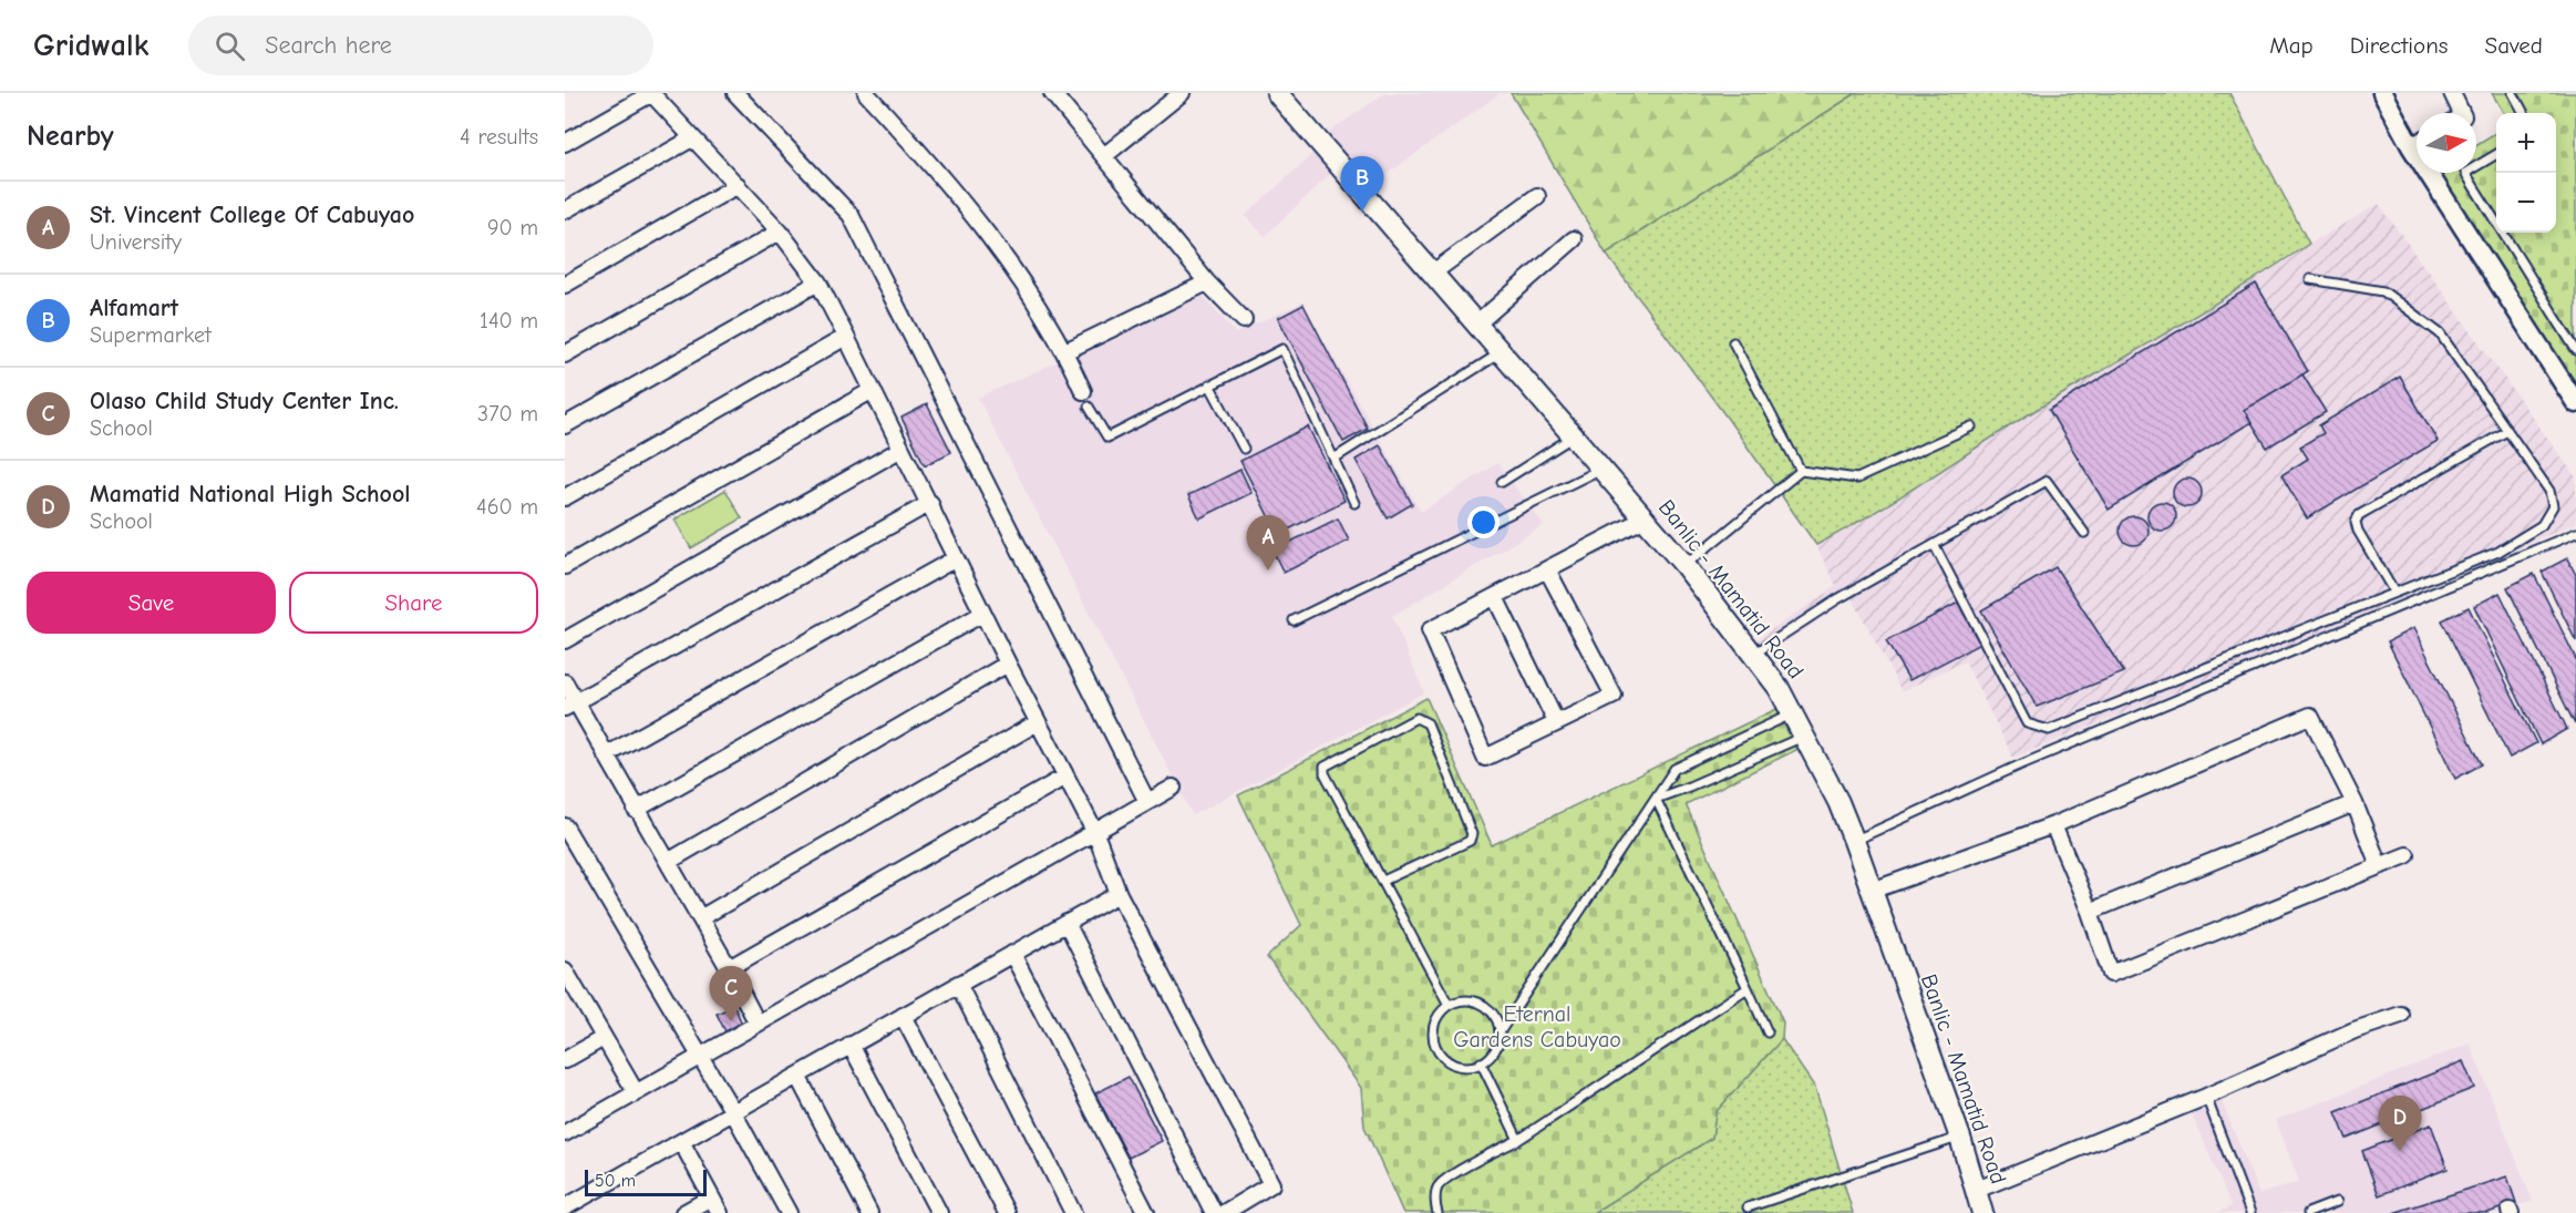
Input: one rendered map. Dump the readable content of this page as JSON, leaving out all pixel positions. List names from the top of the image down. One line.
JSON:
{"streets":{"main road":["Banlic - Mamatid Road"]},"parks":["Eternal Gardens Cabuyao"],"scale_bar":"50 m","north":"right","page":{"header":"Gridwalk","search":"Search here","nav":["Map","Directions","Saved"],"heading":["Nearby","4 results"],"map_buttons":["+","−"],"pins":["B","A","C","D"],"list":[{"mark":"A","name":"St. Vincent College Of Cabuyao","note":"University","value":"90 m"},{"mark":"B","name":"Alfamart","note":"Supermarket","value":"140 m"},{"mark":"C","name":"Olaso Child Study Center Inc.","note":"School","value":"370 m"},{"mark":"D","name":"Mamatid National High School","note":"School","value":"460 m"}],"buttons":["Save","Share"],"scale":"50 m"}}
